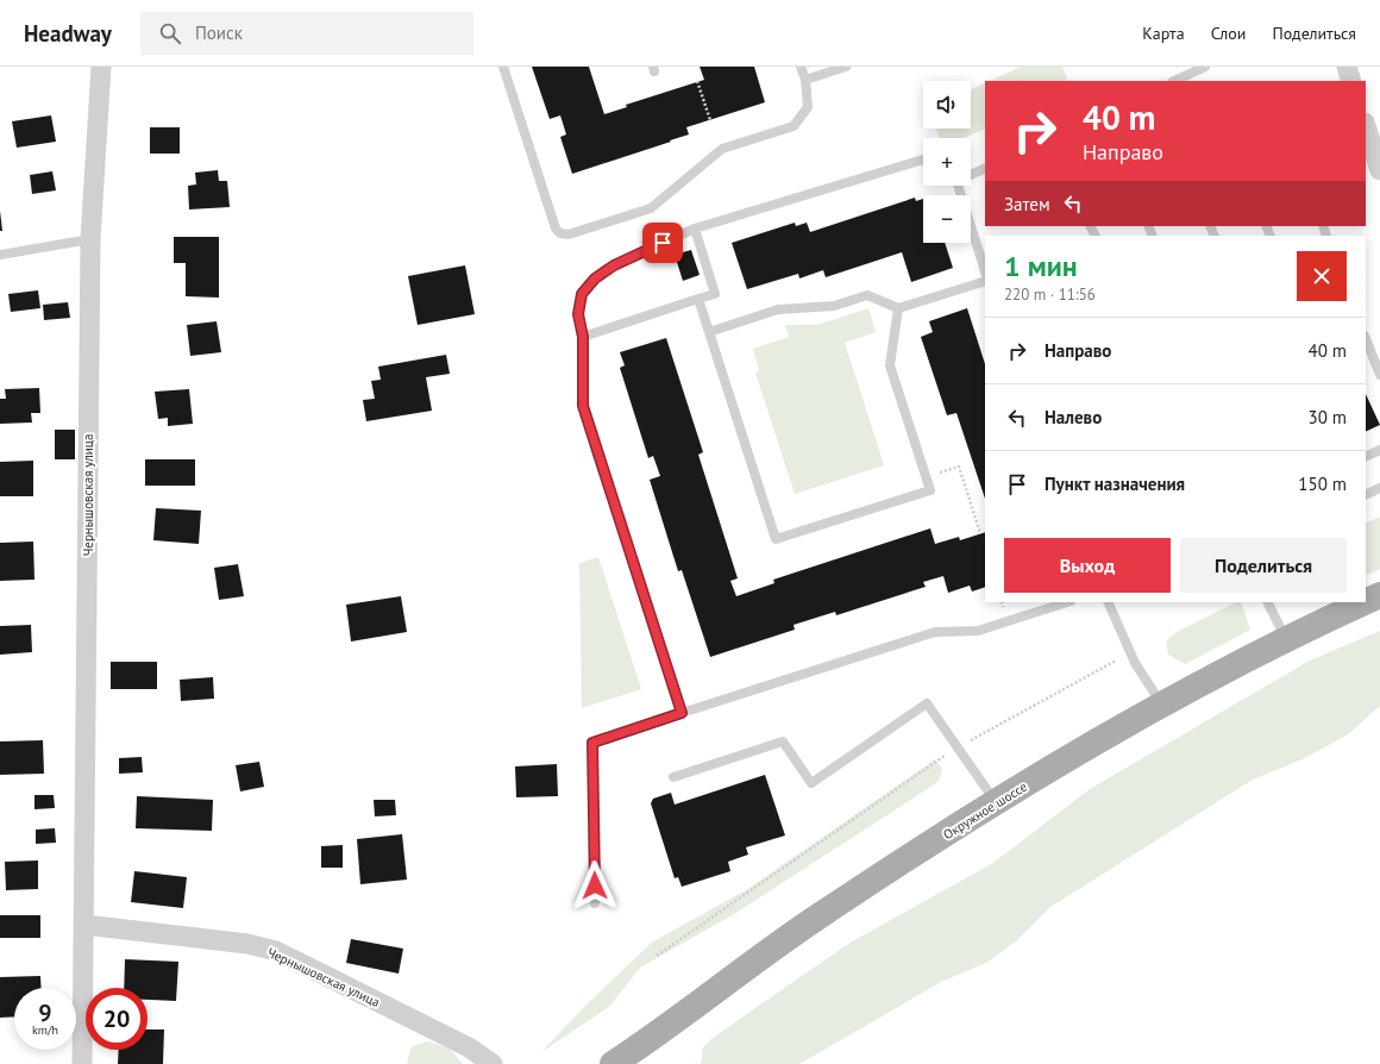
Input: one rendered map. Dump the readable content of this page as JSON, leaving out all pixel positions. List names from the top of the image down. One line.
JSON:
{"streets":{"main road":["Окружное шоссе"],"street":["Чернышовская улица"]},"page":{"header":"Headway","search":"Поиск","nav":["Карта","Слои","Поделиться"],"map_buttons":["+","−"],"turn":["40 m","Направо"],"then":"Затем","heading":["1 мин","220 m · 11:56"],"list":[{"name":"Направо","value":"40 m"},{"name":"Налево","value":"30 m"},{"name":"Пункт назначения","value":"150 m"}],"buttons":["Выход","Поделиться"],"speed":"9 km/h","limit":"20"}}
